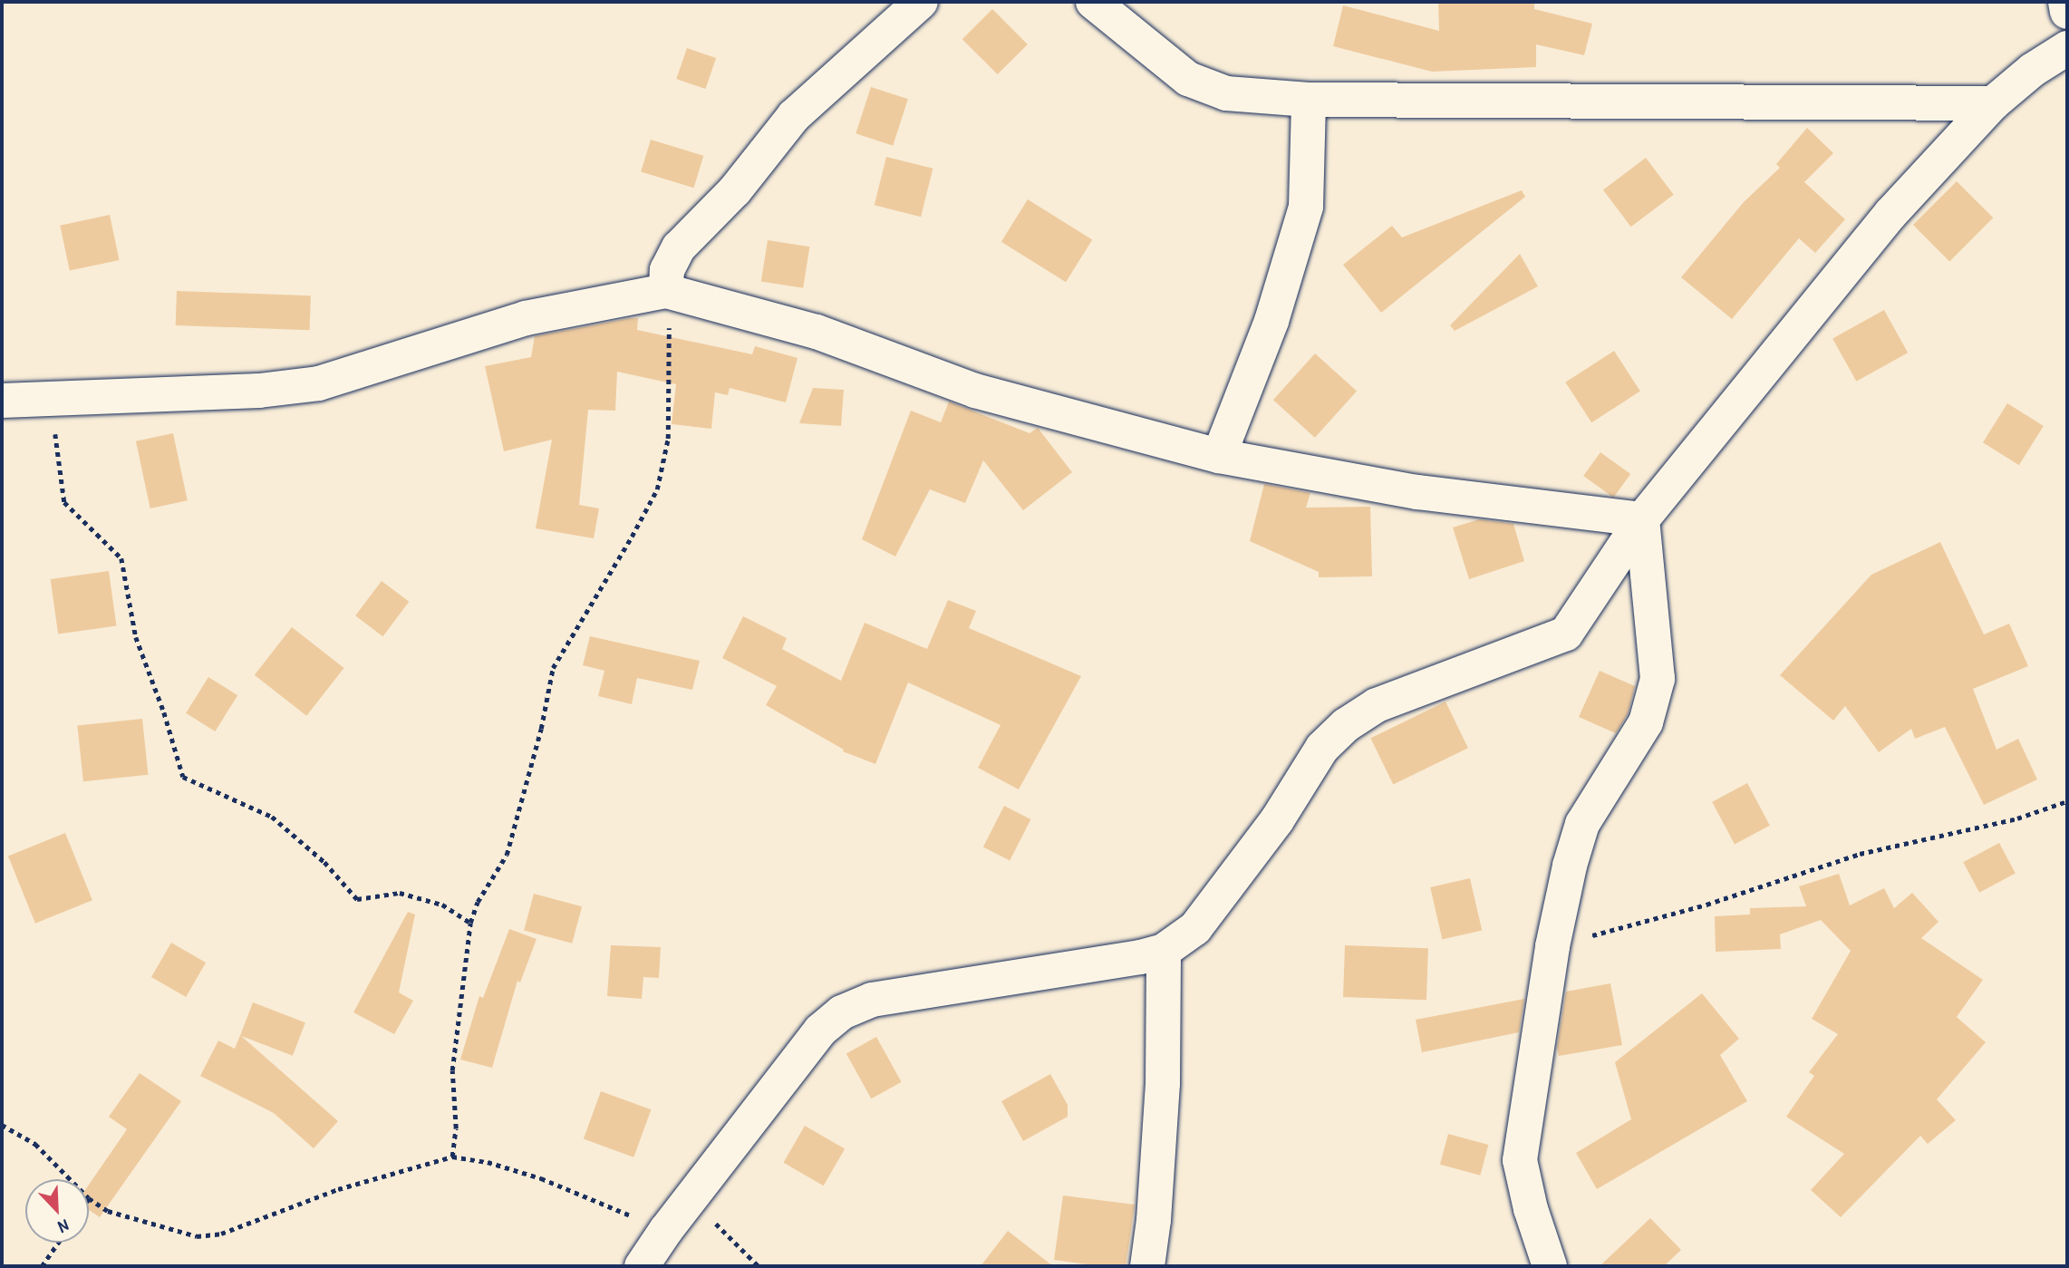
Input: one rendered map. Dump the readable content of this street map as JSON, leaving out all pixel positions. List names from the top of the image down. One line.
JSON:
{"north":"bottom right"}
